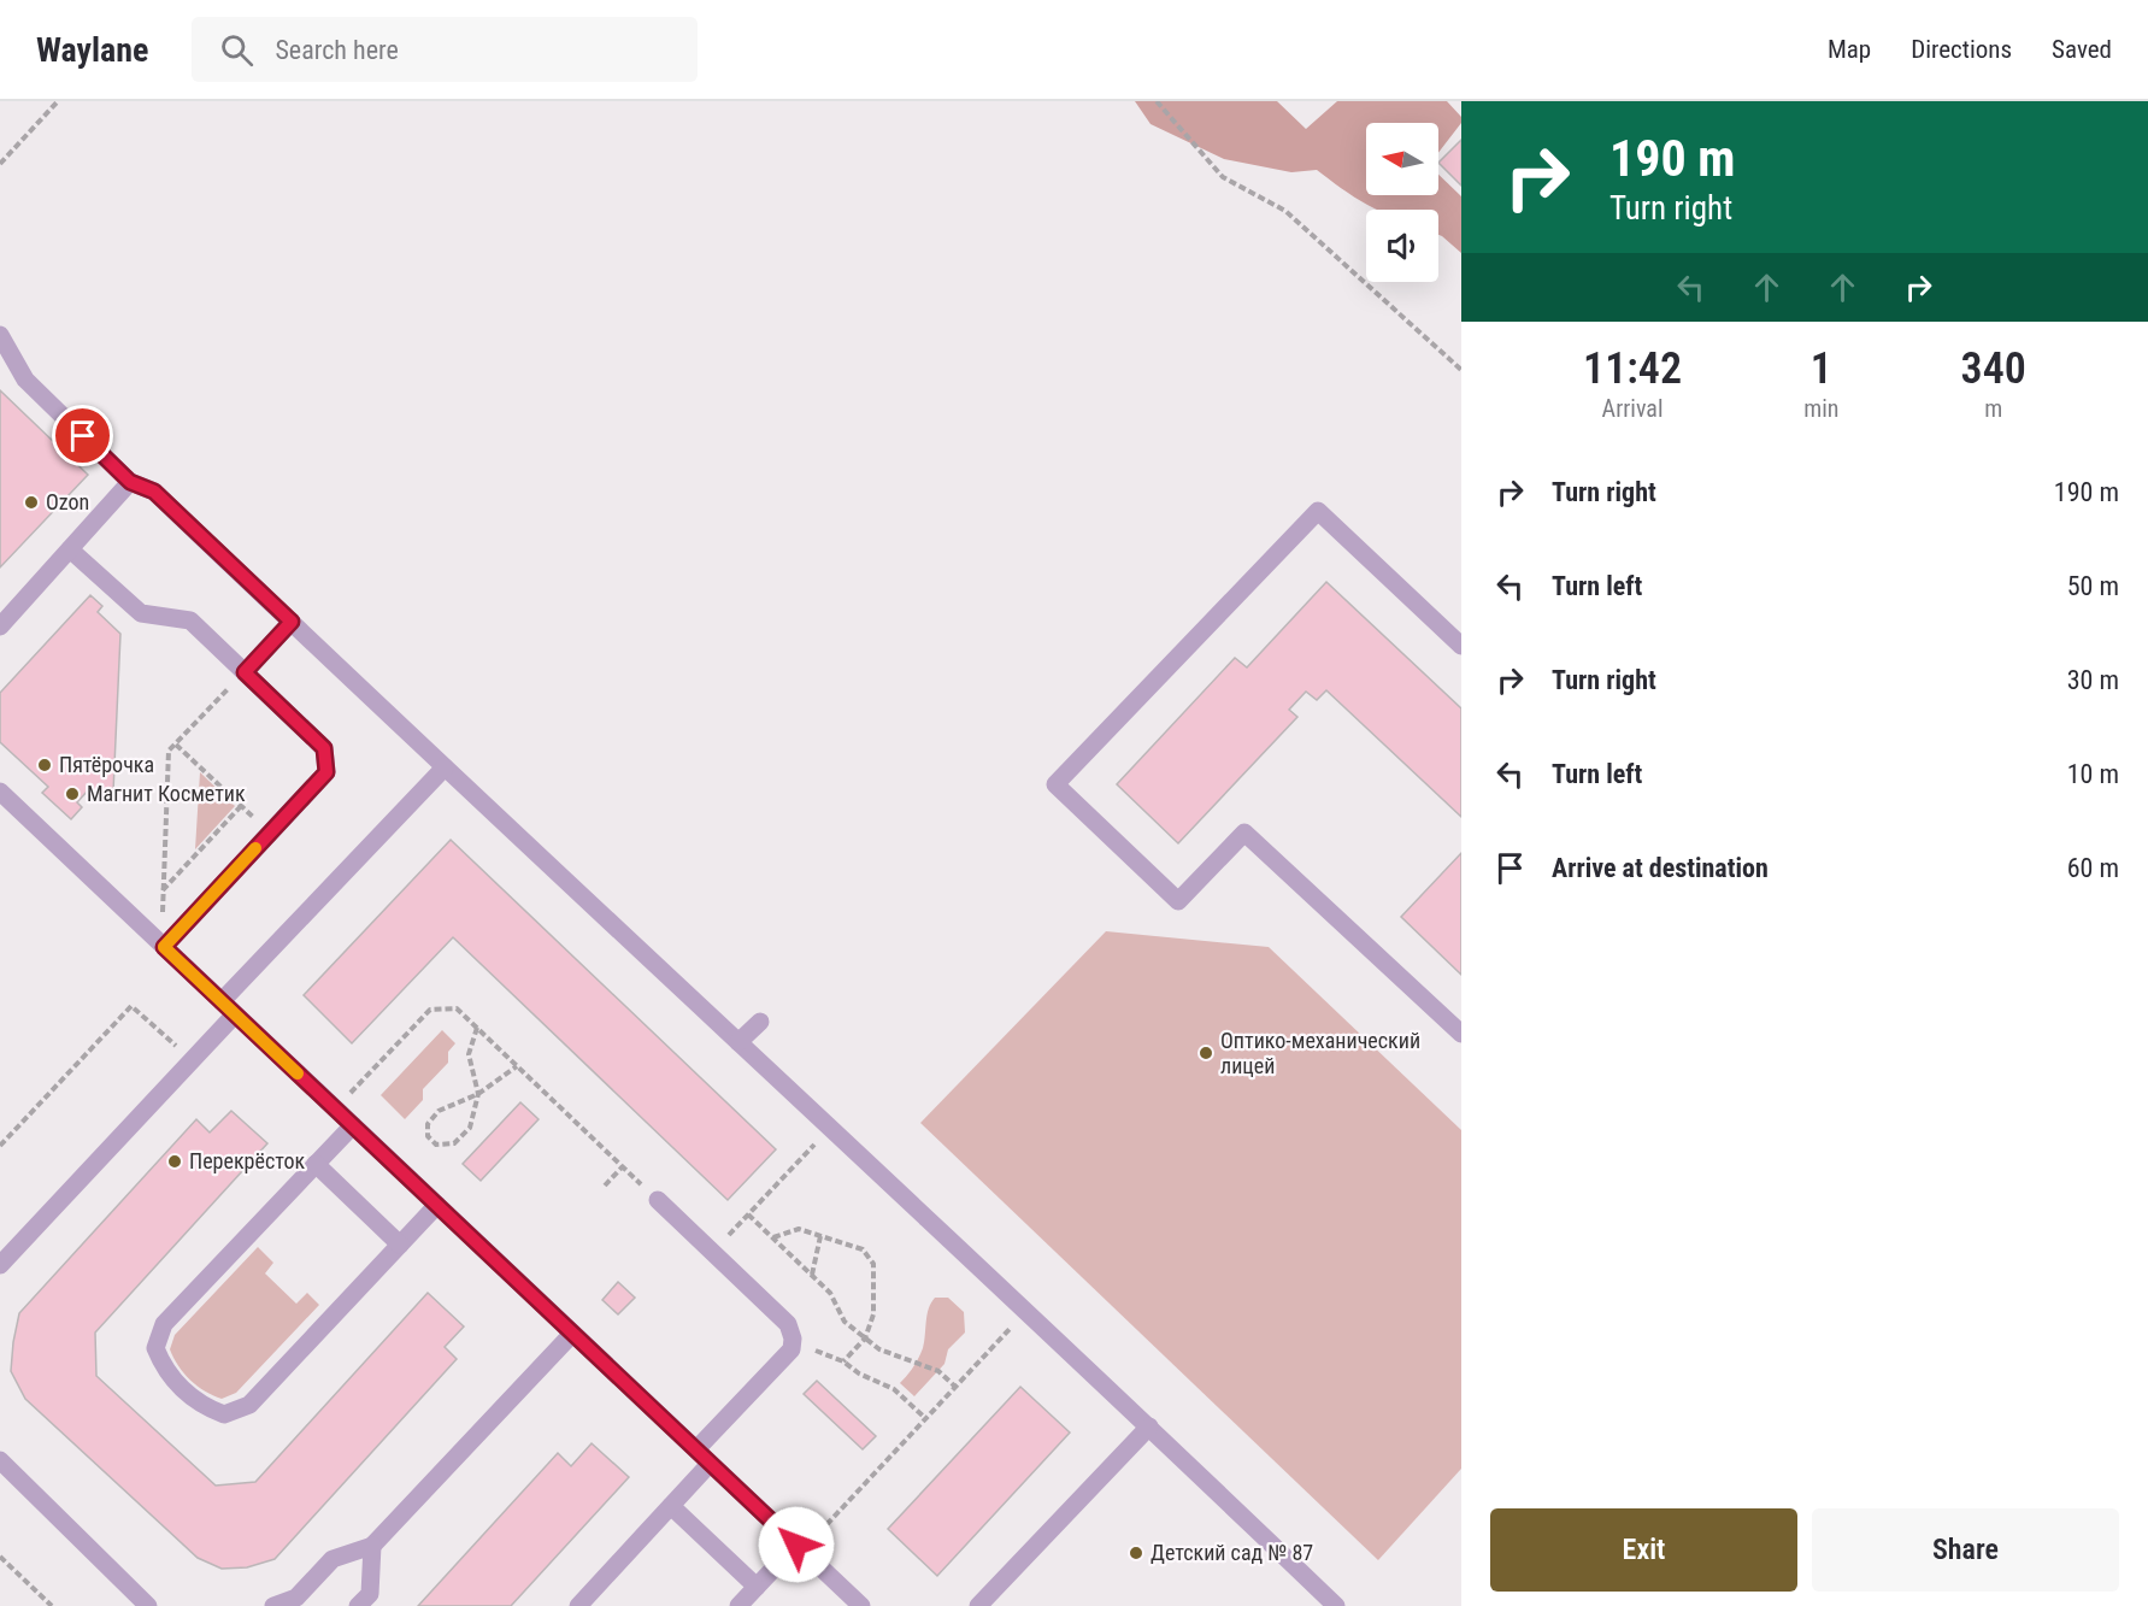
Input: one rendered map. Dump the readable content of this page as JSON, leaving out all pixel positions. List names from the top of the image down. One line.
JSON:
{"places":["Ozon","Пятёрочка","Магнит Косметик","Оптико-механический лицей","Перекрёсток","Детский сад № 87"],"north":"left","page":{"header":"Waylane","search":"Search here","nav":["Map","Directions","Saved"],"turn":["190 m","Turn right"],"eta":["11:42","Arrival","1","min","340","m"],"list":[{"name":"Turn right","value":"190 m"},{"name":"Turn left","value":"50 m"},{"name":"Turn right","value":"30 m"},{"name":"Turn left","value":"10 m"},{"name":"Arrive at destination","value":"60 m"}],"buttons":["Exit","Share"]}}
